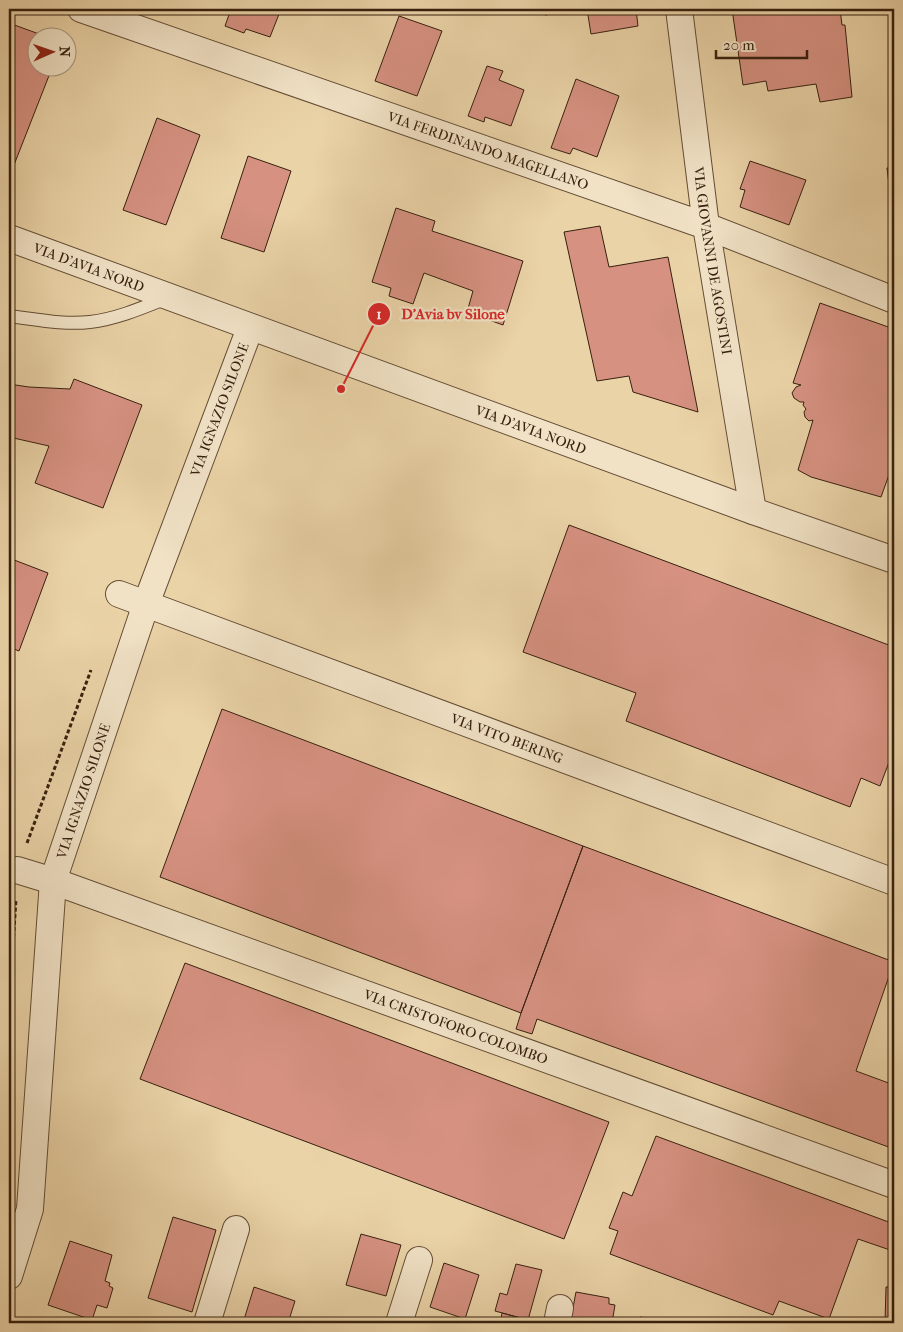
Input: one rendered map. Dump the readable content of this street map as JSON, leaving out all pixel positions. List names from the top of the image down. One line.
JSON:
{"streets":{"street":["VIA FERDINANDO MAGELLANO","VIA GIOVANNI DE AGOSTINI","VIA D'AVIA NORD","VIA IGNAZIO SILONE","VIA VITO BERING","VIA CRISTOFORO COLOMBO"]},"crossings":[["VIA FERDINANDO MAGELLANO","VIA GIOVANNI DE AGOSTINI"],["VIA GIOVANNI DE AGOSTINI","VIA D'AVIA NORD"],["VIA D'AVIA NORD","VIA IGNAZIO SILONE"],["VIA IGNAZIO SILONE","VIA VITO BERING"],["VIA IGNAZIO SILONE","VIA CRISTOFORO COLOMBO"]],"places":["D'Avia bv Silone"],"scale_bar":"20 m","north":"right"}
